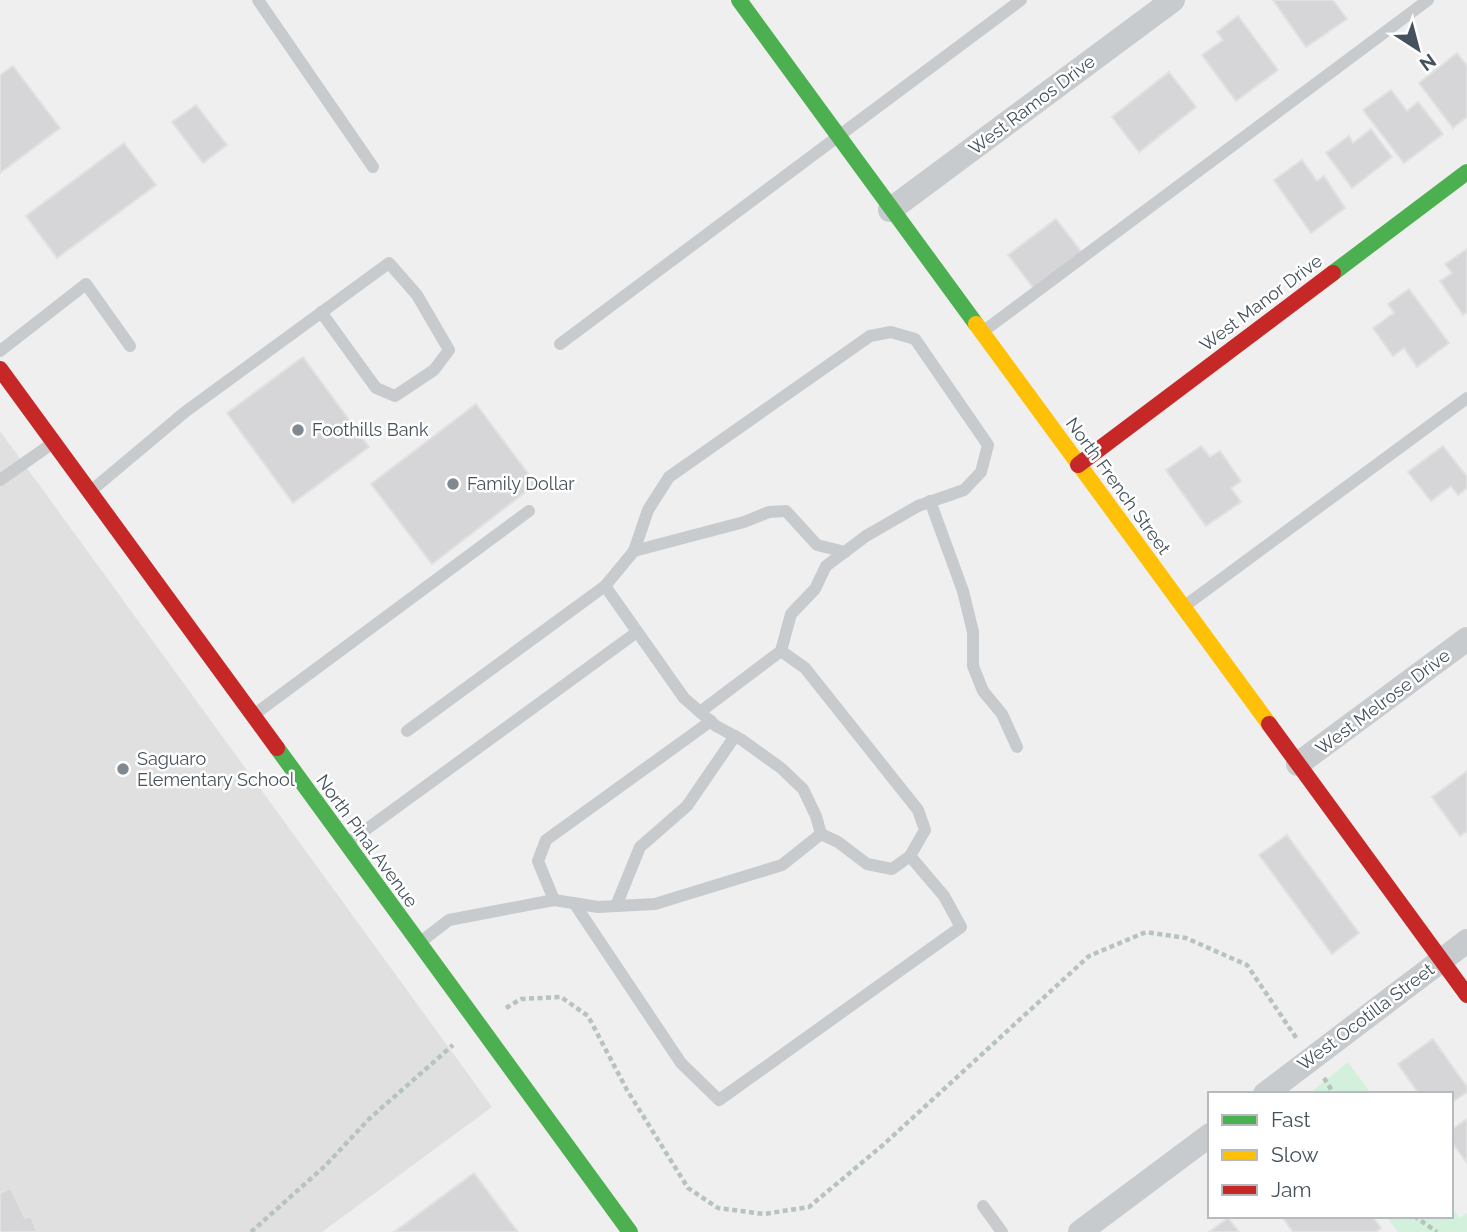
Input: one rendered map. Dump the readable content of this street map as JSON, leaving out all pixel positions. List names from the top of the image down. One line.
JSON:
{"streets":{"street":["West Ramos Drive","West Manor Drive","North French Street","West Melrose Drive","North Pinal Avenue","West Ocotilla Street"]},"crossings":[["West Ramos Drive","North French Street"],["West Manor Drive","North French Street"],["North French Street","West Melrose Drive"],["North French Street","West Ocotilla Street"]],"places":["Foothills Bank","Family Dollar","Saguaro Elementary School"],"legend":["Fast","Slow","Jam"],"north":"bottom right"}
